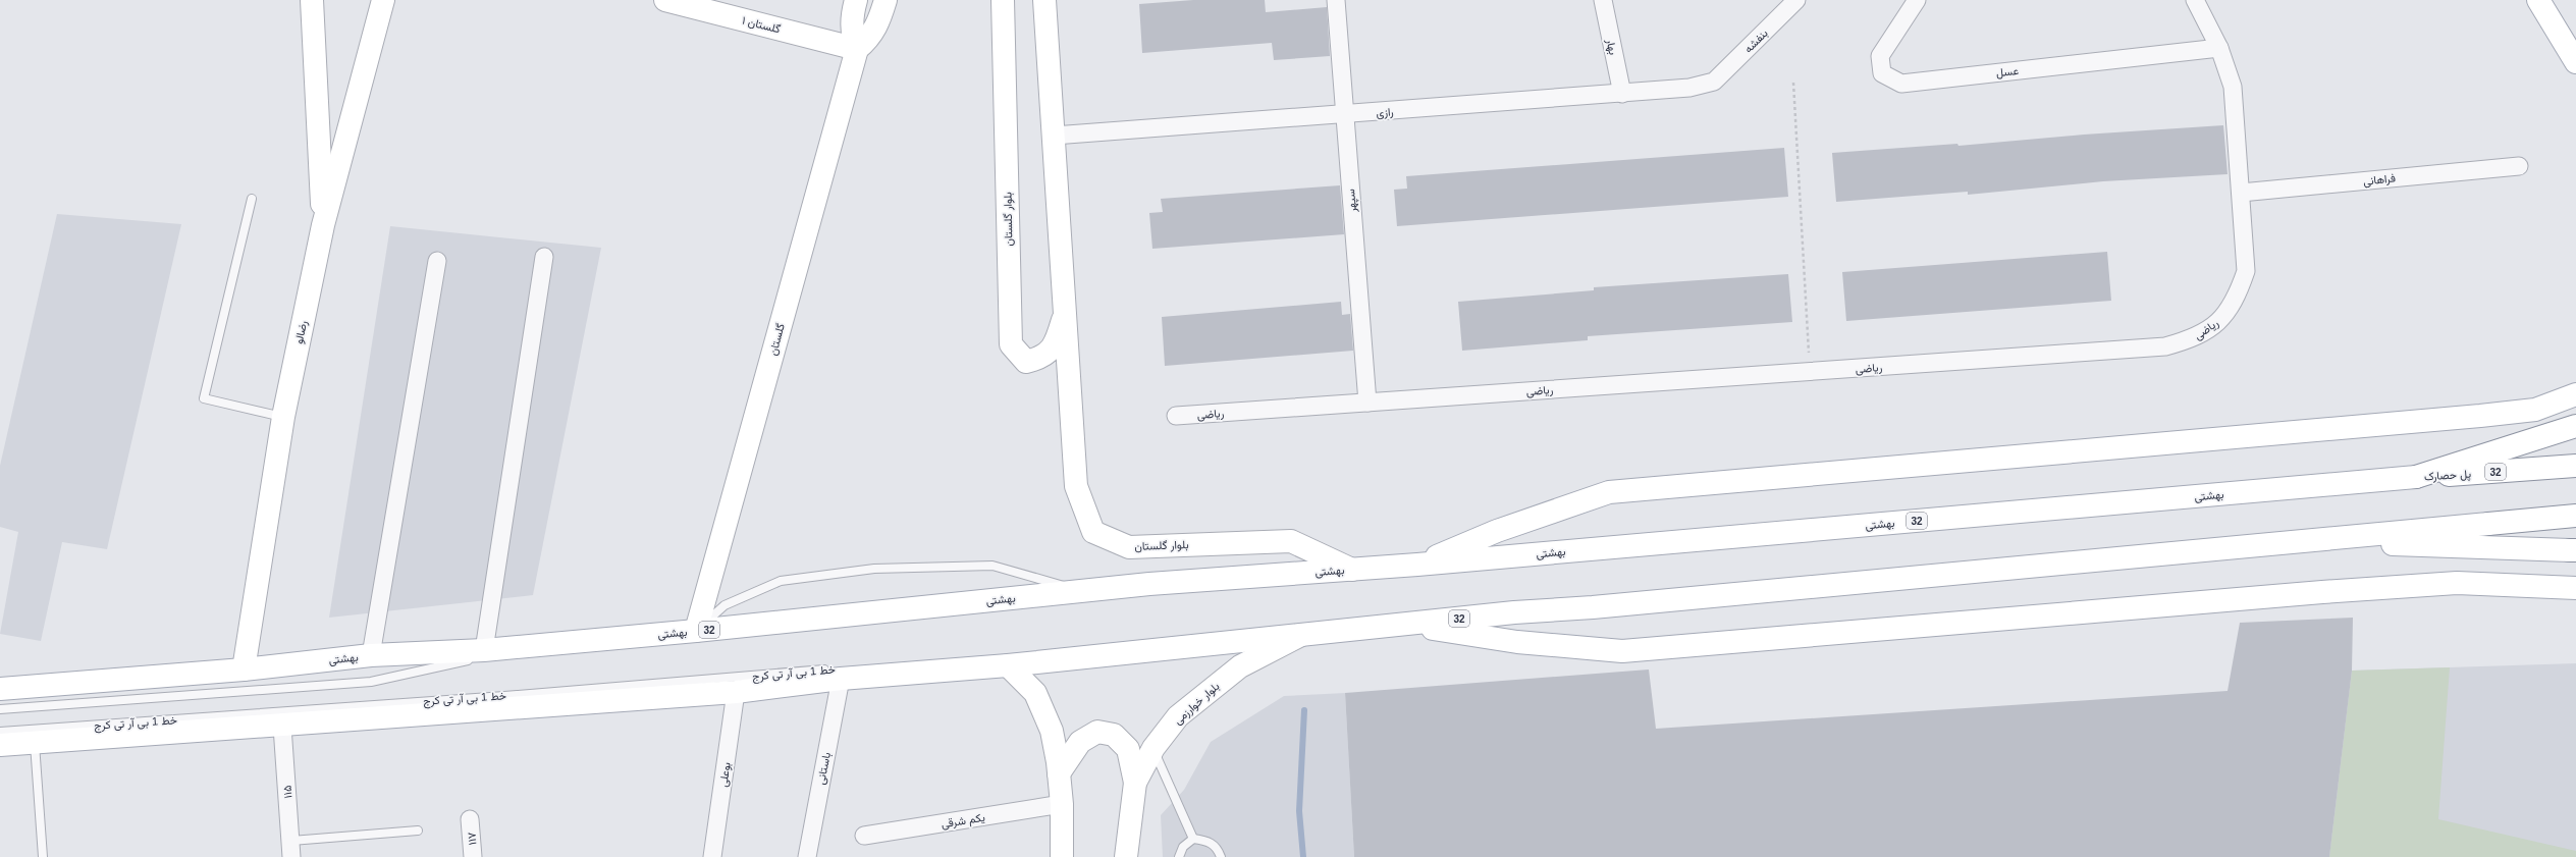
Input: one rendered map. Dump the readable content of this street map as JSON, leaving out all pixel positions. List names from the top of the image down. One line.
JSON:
{"streets":{"main road":["گلستان ۱","بلوار گلستان","رضالو","گلستان","32","پل حصارک","بهشتى","بهشتی","بلوار خوارزمی"],"street":["بنفشه","بهار","عسل","رازی","فراهانی","سپهر","ریاضی","باستانی","بوعلی","۱۱۵","یکم شرقی","۱۱۷"],"lane":["خط 1 بی آر تی کرج"]},"crossings":[["گلستان ۱","گلستان"],["بنفشه","رازی"],["بهار","رازی"],["عسل","ریاضی"],["رازی","سپهر"],["رازی","بلوار گلستان"],["فراهانی","ریاضی"],["سپهر","ریاضی"],["بلوار گلستان","بهشتی"],["رضالو","بهشتی"],["گلستان","بهشتی"],["32","خط 1 بی آر تی کرج"],["32","بلوار خوارزمی"],["32","باستانی"],["32","بوعلی"],["32","۱۱۵"],["پل حصارک","بهشتى"],["بهشتى","بهشتی"],["بهشتی","خط 1 بی آر تی کرج"],["خط 1 بی آر تی کرج","باستانی"]]}
